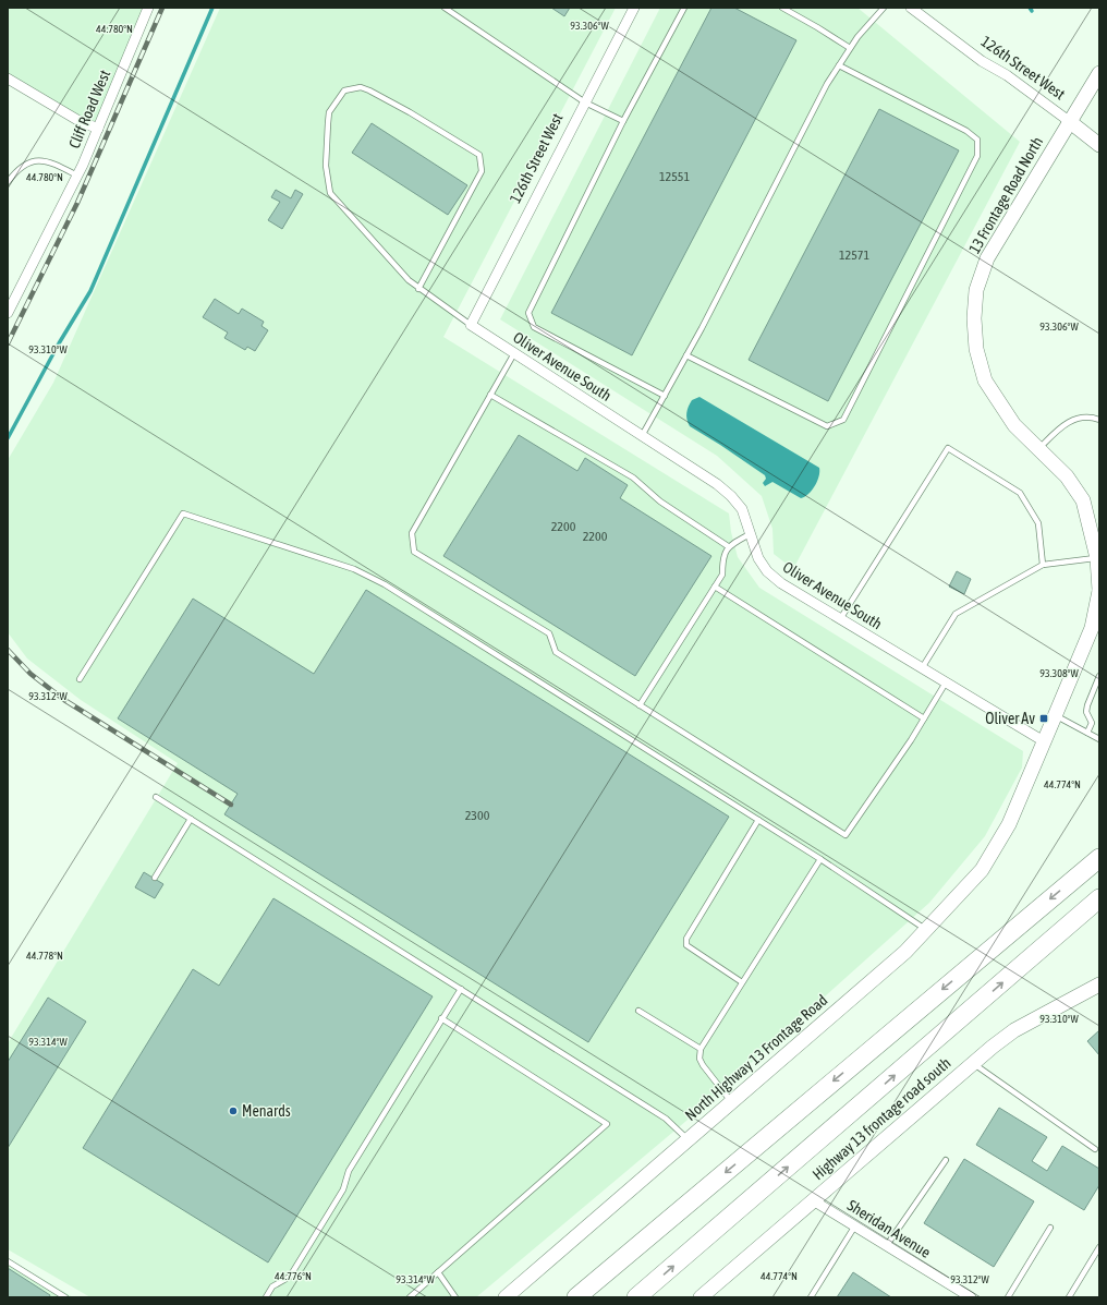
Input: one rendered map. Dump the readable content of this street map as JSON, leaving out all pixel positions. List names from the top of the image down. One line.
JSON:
{"streets":{"street":["126th Street West","Cliff Road West","13 Frontage Road North","Oliver Avenue South","North Highway 13 Frontage Road","Highway 13 frontage road south","Sheridan Avenue"]},"crossings":[["126th Street West","13 Frontage Road North"],["126th Street West","Oliver Avenue South"],["13 Frontage Road North","Oliver Avenue South"],["13 Frontage Road North","North Highway 13 Frontage Road"],["Highway 13 frontage road south","Sheridan Avenue"]],"places":{"transit":["Oliver Av"],"other":["Menards"]},"house_numbers":["12551","12571","2200","2200","2300"],"coordinates":["93.306°W","44.780°N","93.310°W","93.308°W","93.312°W","44.774°N","44.778°N","93.314°W","44.776°N"]}
